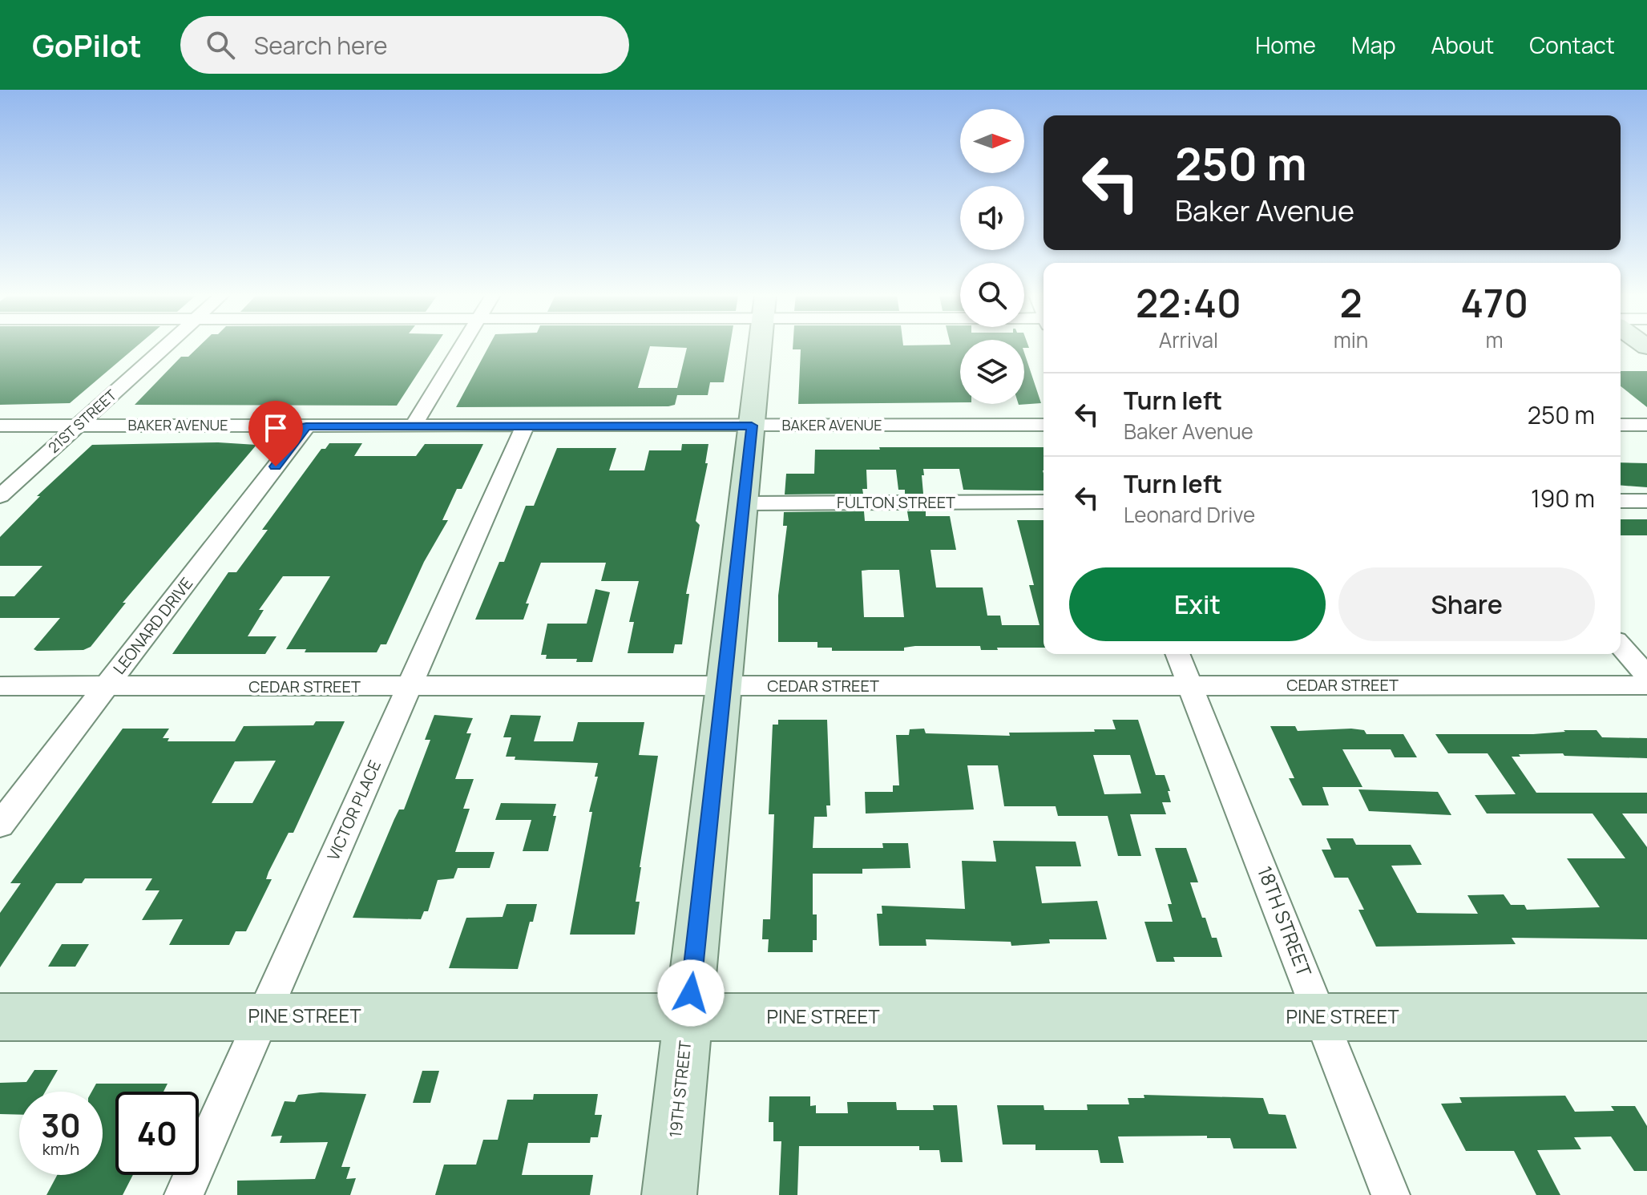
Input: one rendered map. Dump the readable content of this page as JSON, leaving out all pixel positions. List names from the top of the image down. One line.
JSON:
{"streets":{"street":["21ST STREET","BAKER AVENUE","FULTON STREET","LEONARD DRIVE","CEDAR STREET","VICTOR PLACE","18TH STREET","PINE STREET","19TH STREET"]},"crossings":[["21ST STREET","BAKER AVENUE"],["BAKER AVENUE","LEONARD DRIVE"],["BAKER AVENUE","VICTOR PLACE"],["BAKER AVENUE","19TH STREET"],["FULTON STREET","19TH STREET"],["LEONARD DRIVE","CEDAR STREET"],["CEDAR STREET","VICTOR PLACE"],["CEDAR STREET","18TH STREET"],["CEDAR STREET","19TH STREET"],["VICTOR PLACE","PINE STREET"],["18TH STREET","PINE STREET"],["PINE STREET","19TH STREET"]],"north":"right","page":{"header":"GoPilot","search":"Search here","nav":["Home","Map","About","Contact"],"turn":["250 m","Baker Avenue"],"eta":["22:40","Arrival","2","min","470","m"],"list":[{"name":"Turn left","note":"Baker Avenue","value":"250 m"},{"name":"Turn left","note":"Leonard Drive","value":"190 m"}],"buttons":["Exit","Share"],"speed":"30 km/h","limit":"40"}}
